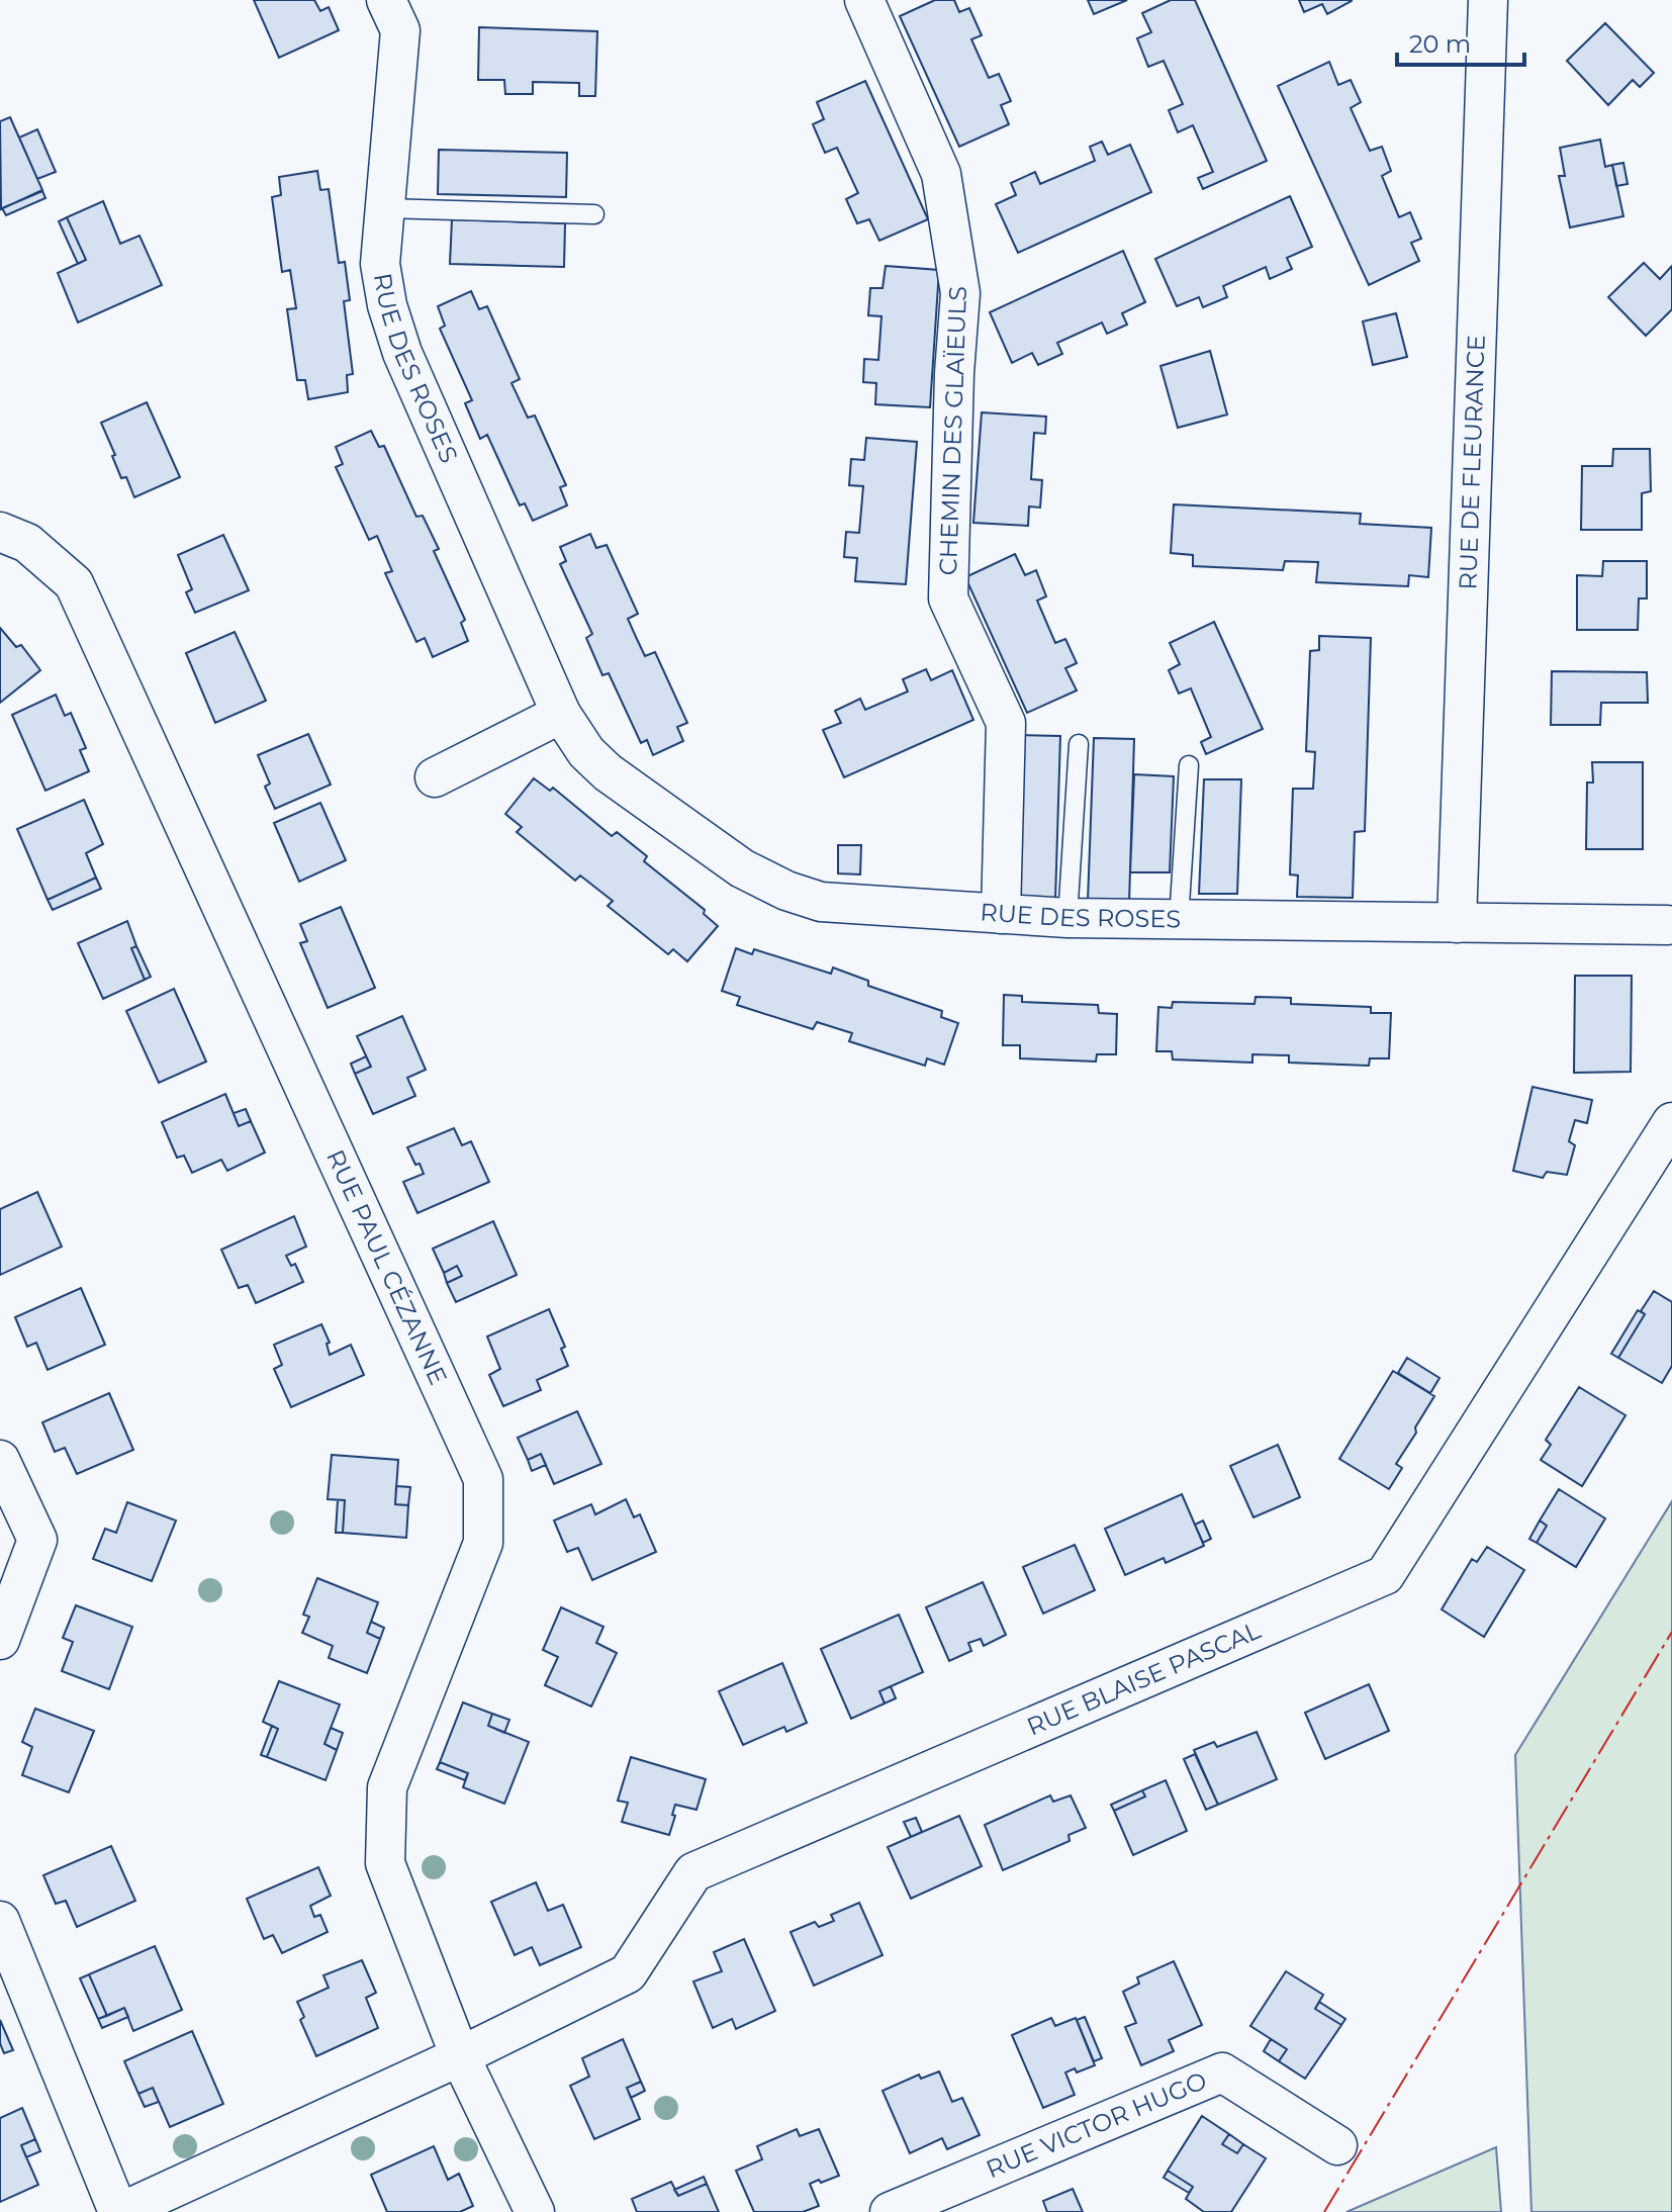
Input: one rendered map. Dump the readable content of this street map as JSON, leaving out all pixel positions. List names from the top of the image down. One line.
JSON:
{"streets":{"street":["RUE DES ROSES","CHEMIN DES GLAÏEULS","RUE DE FLEURANCE","RUE PAUL CÉZANNE","RUE BLAISE PASCAL","RUE VICTOR HUGO"]},"crossings":[["RUE DES ROSES","CHEMIN DES GLAÏEULS"],["RUE DES ROSES","RUE DE FLEURANCE"],["RUE PAUL CÉZANNE","RUE BLAISE PASCAL"]],"scale_bar":"20 m"}
